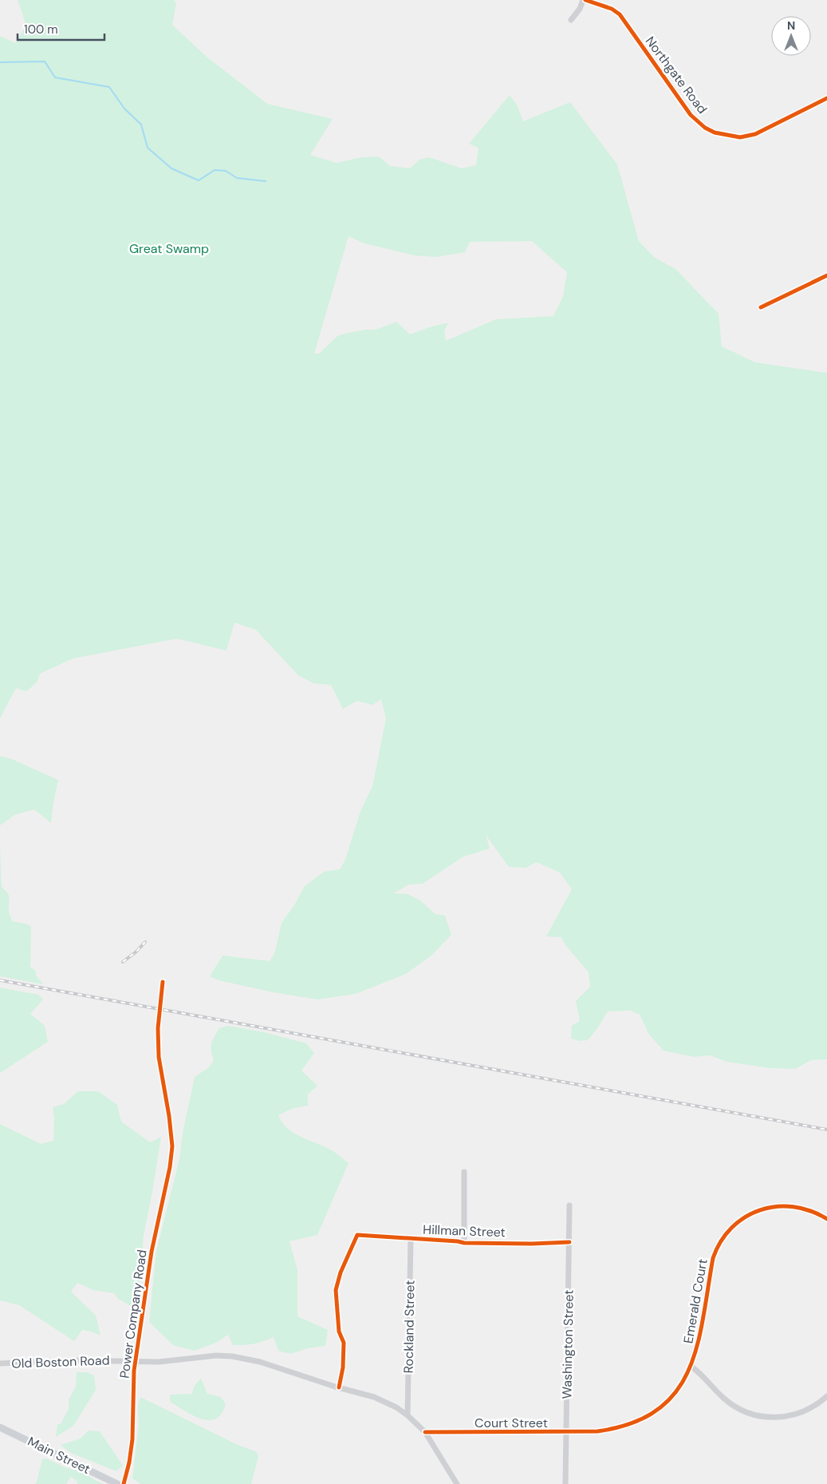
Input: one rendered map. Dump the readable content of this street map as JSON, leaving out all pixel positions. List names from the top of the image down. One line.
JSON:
{"streets":{"main road":["Main Street"],"street":["Northgate Road","Hillman Street","Emerald Court","Power Company Road","Rockland Street","Washington Street","Old Boston Road","Court Street"]},"crossings":[["Hillman Street","Rockland Street"],["Hillman Street","Washington Street"],["Hillman Street","Old Boston Road"],["Emerald Court","Court Street"],["Power Company Road","Old Boston Road"],["Rockland Street","Old Boston Road"],["Washington Street","Court Street"],["Old Boston Road","Court Street"]],"parks":["Great Swamp"],"scale_bar":"100 m","north":"top"}
